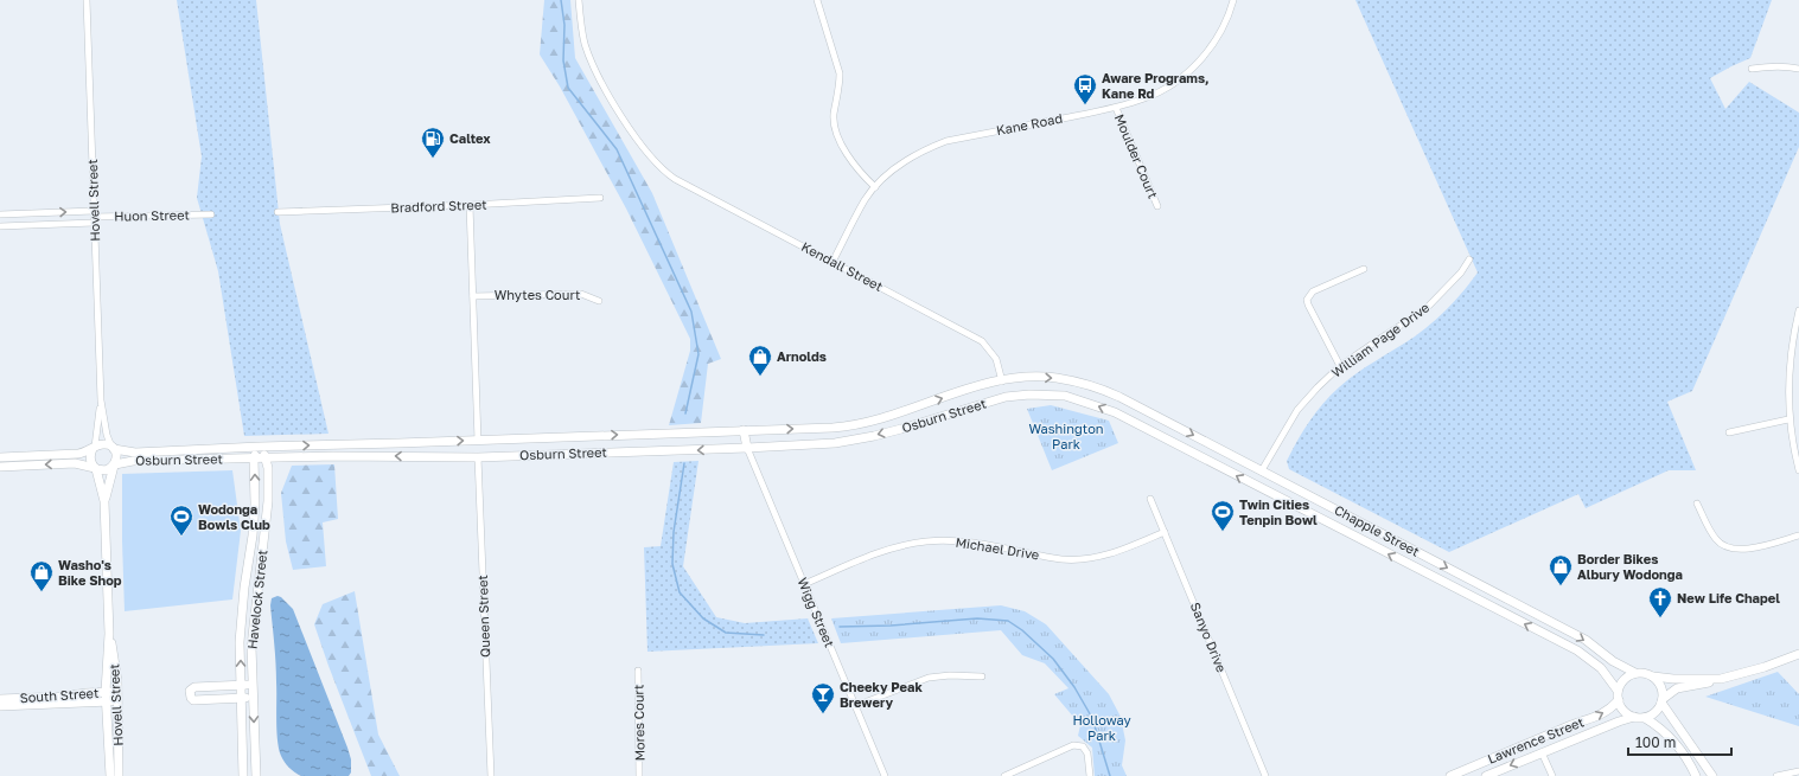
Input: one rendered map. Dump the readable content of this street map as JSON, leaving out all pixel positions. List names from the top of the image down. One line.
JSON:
{"streets":{"street":["Kane Road","Moulder Court","Hovell Street","Bradford Street","Huon Street","Kendall Street","Whytes Court","William Page Drive","Osburn Street","Chapple Street","Michael Drive","Havelock Street","Wigg Street","Queen Street","Sanyo Drive","South Street","Mores Court","Lawrence Street"]},"crossings":[["Kane Road","Moulder Court"],["Kane Road","Kendall Street"],["Hovell Street","Huon Street"],["Hovell Street","Osburn Street"],["Hovell Street","South Street"],["Kendall Street","Osburn Street"],["Kendall Street","Chapple Street"],["William Page Drive","Chapple Street"],["Osburn Street","Chapple Street"],["Osburn Street","Havelock Street"],["Osburn Street","Wigg Street"],["Osburn Street","Queen Street"],["Chapple Street","Lawrence Street"],["Michael Drive","Wigg Street"],["Michael Drive","Sanyo Drive"]],"parks":["Washington Park","Holloway Park"],"places":{"bus stop":["Aware Programs, Kane Rd"],"fuel station":["Caltex"],"shop":["Arnolds","Border Bikes Albury Wodonga","Washo's Bike Shop"],"sports":["Twin Cities Tenpin Bowl","Wodonga Bowls Club"],"church":["New Life Chapel"],"bar":["Cheeky Peak Brewery"]},"scale_bar":"100 m"}
